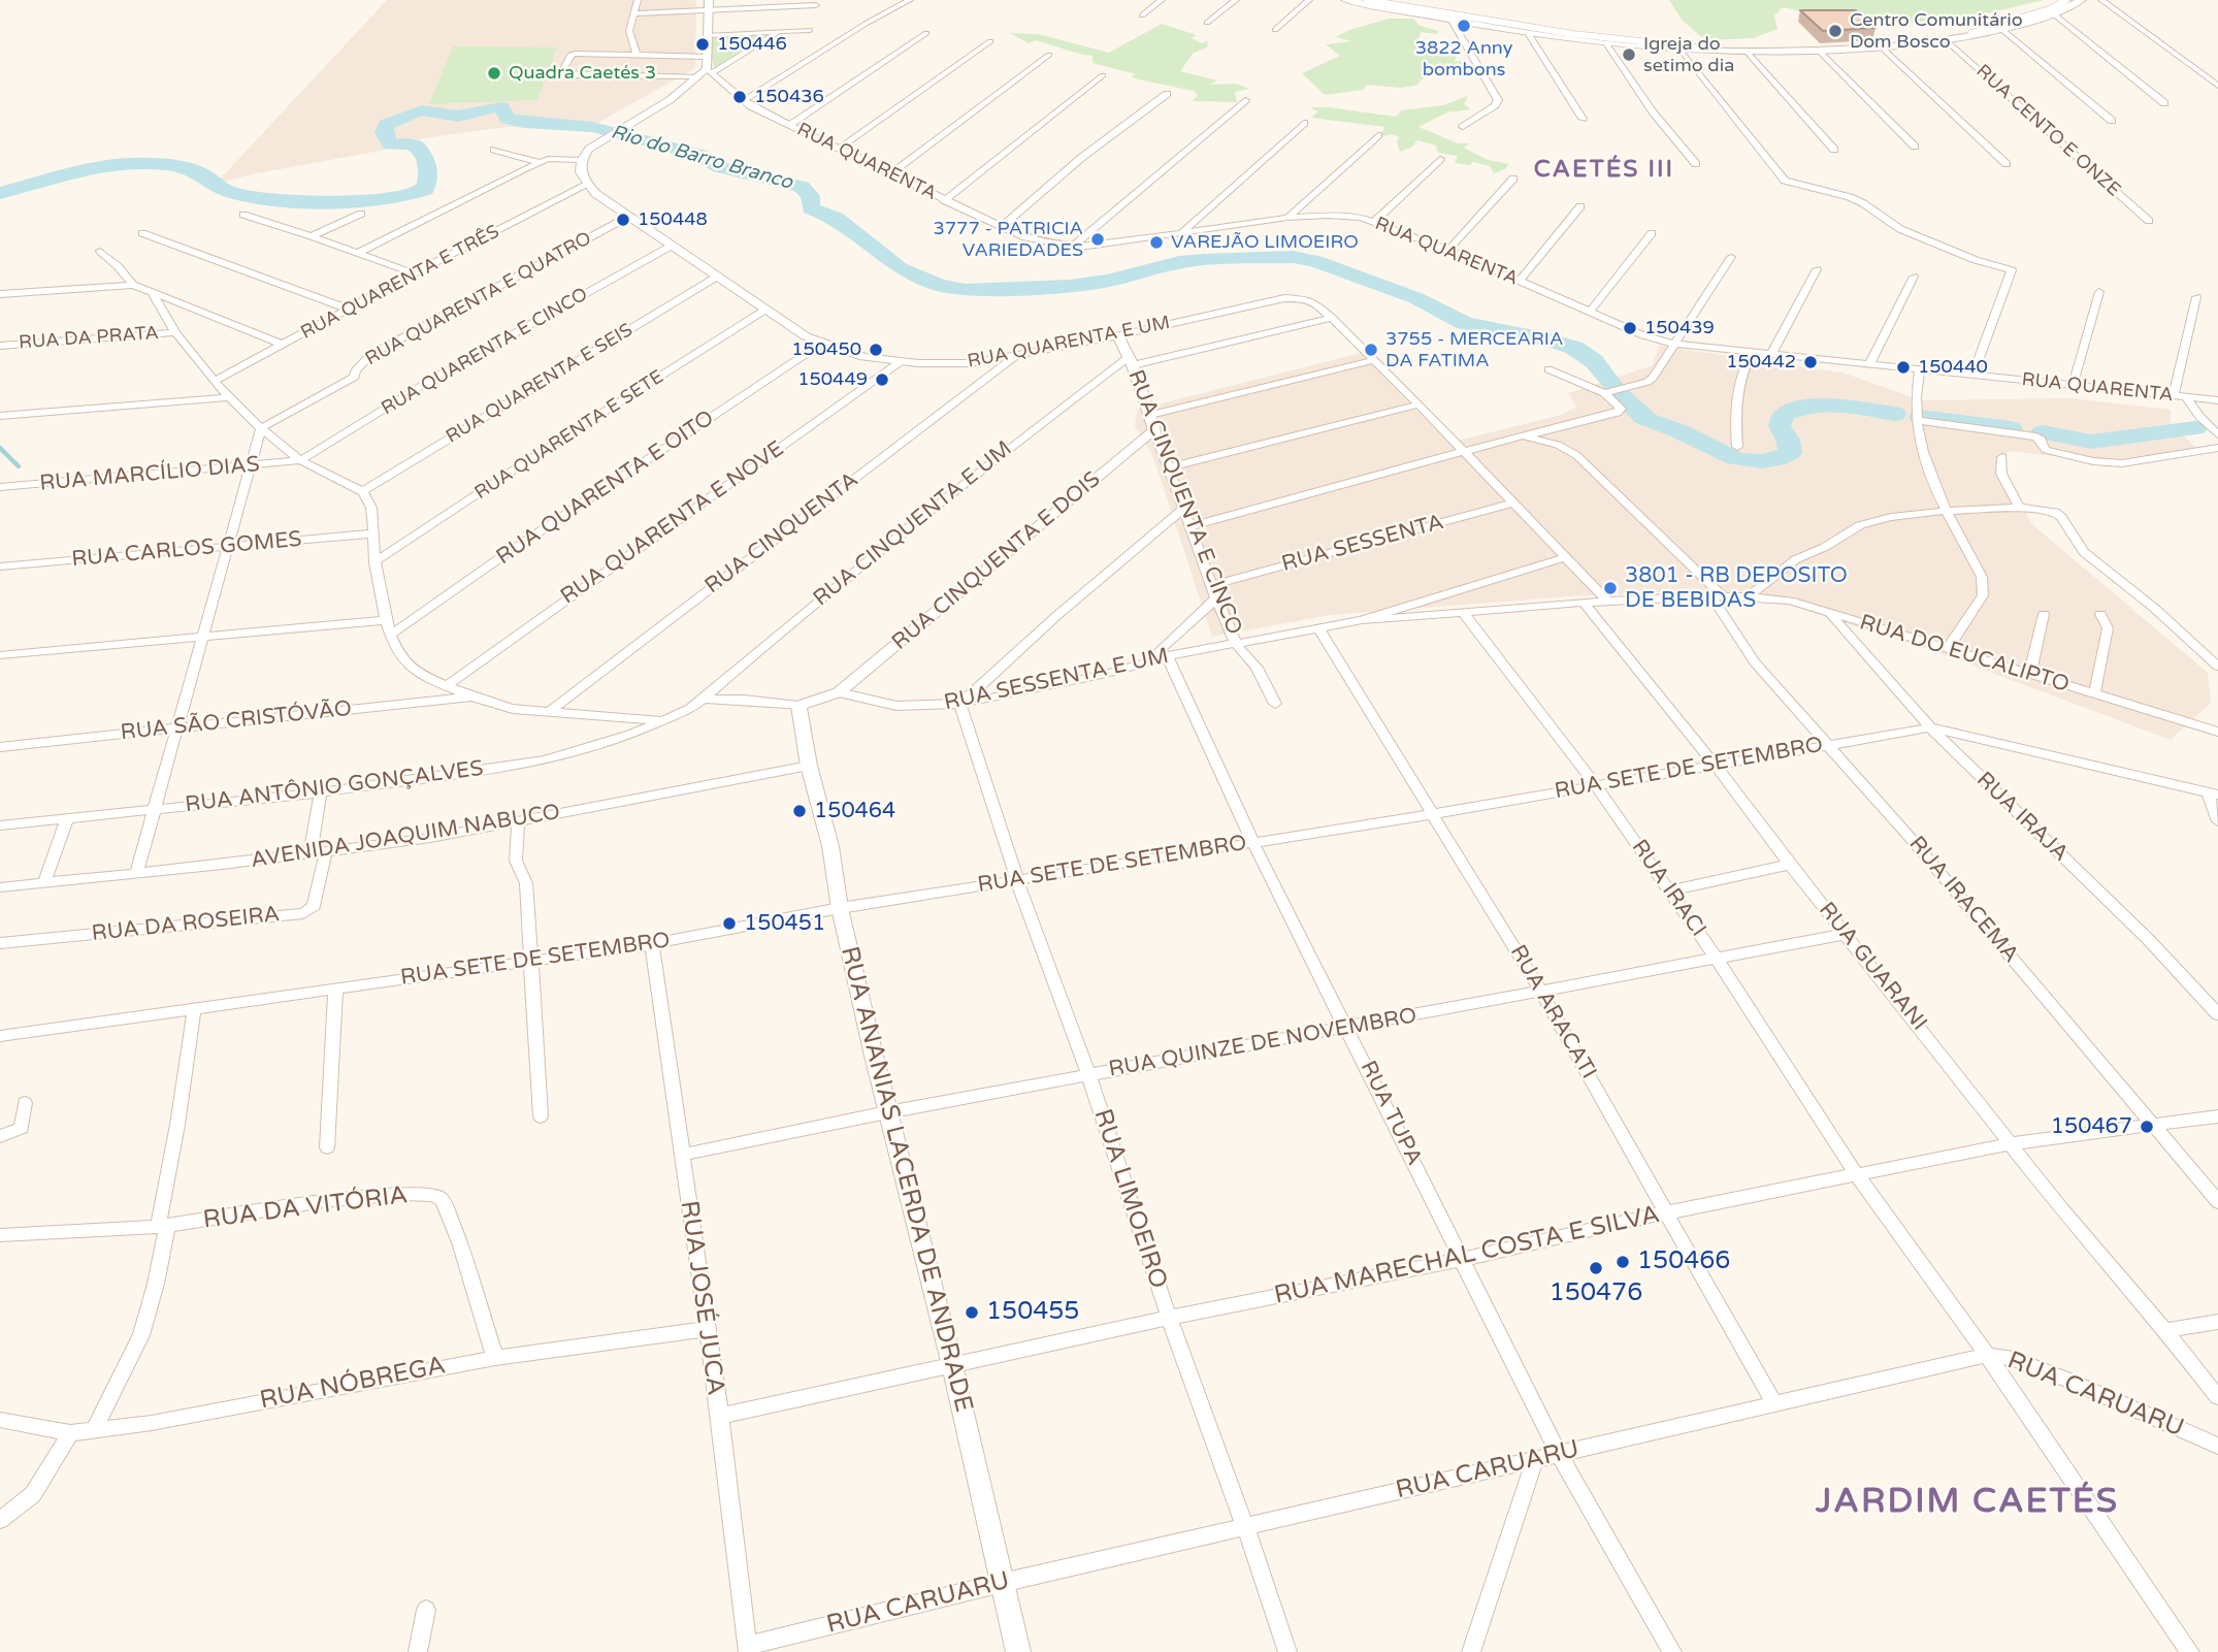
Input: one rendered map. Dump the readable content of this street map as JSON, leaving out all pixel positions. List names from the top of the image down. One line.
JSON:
{"streets":{"street":["RUA CENTO E ONZE","RUA QUARENTA","RUA QUARENTA E TRÊS","RUA QUARENTA E QUATRO","RUA DA PRATA","RUA QUARENTA E UM","RUA QUARENTA E CINCO","RUA QUARENTA E SEIS","RUA QUARENTA E SETE","RUA MARCÍLIO DIAS","RUA QUARENTA E OITO","RUA CINQUENTA E CINCO","RUA QUARENTA E NOVE","RUA CINQUENTA E UM","RUA CINQUENTA","RUA SESSENTA","RUA CARLOS GOMES","RUA CINQUENTA E DOIS","RUA DO EUCALIPTO","RUA SESSENTA E UM","RUA SÃO CRISTÓVÃO","RUA SETE DE SETEMBRO","RUA ANTÔNIO GONÇALVES","RUA IRAJA","AVENIDA JOAQUIM NABUCO","RUA IRACI","RUA IRACEMA","RUA DA ROSEIRA","RUA GUARANI","RUA ARACATI","RUA QUINZE DE NOVEMBRO","RUA TUPA","RUA ANANIAS LACERDA DE ANDRADE","RUA LIMOEIRO","RUA DA VITÓRIA","RUA MARECHAL COSTA E SILVA","RUA JOSÉ JUCA","RUA NÓBREGA","RUA CARUARU"]},"crossings":[["RUA QUARENTA E TRÊS","RUA QUARENTA E UM"],["RUA QUARENTA E QUATRO","RUA QUARENTA E UM"],["RUA QUARENTA E UM","RUA QUARENTA E CINCO"],["RUA QUARENTA E UM","RUA QUARENTA E SEIS"],["RUA QUARENTA E UM","RUA QUARENTA E SETE"],["RUA QUARENTA E UM","RUA QUARENTA E OITO"],["RUA QUARENTA E UM","RUA CINQUENTA E CINCO"],["RUA QUARENTA E UM","RUA QUARENTA E NOVE"],["RUA QUARENTA E UM","RUA CINQUENTA"],["RUA QUARENTA E UM","RUA SESSENTA"],["RUA QUARENTA E UM","RUA DO EUCALIPTO"],["RUA QUARENTA E UM","RUA SESSENTA E UM"],["RUA QUARENTA E CINCO","RUA MARCÍLIO DIAS"],["RUA CINQUENTA E CINCO","RUA CINQUENTA E UM"],["RUA CINQUENTA E CINCO","RUA SESSENTA"],["RUA CINQUENTA E CINCO","RUA CINQUENTA E DOIS"],["RUA CINQUENTA E CINCO","RUA SESSENTA E UM"],["RUA CINQUENTA E DOIS","RUA SESSENTA E UM"],["RUA DO EUCALIPTO","RUA SESSENTA E UM"],["RUA DO EUCALIPTO","RUA IRAJA"],["RUA DO EUCALIPTO","RUA IRACI"],["RUA DO EUCALIPTO","RUA IRACEMA"],["RUA DO EUCALIPTO","RUA GUARANI"],["RUA SESSENTA E UM","RUA ARACATI"],["RUA SESSENTA E UM","RUA TUPA"],["RUA SESSENTA E UM","RUA LIMOEIRO"],["RUA SETE DE SETEMBRO","RUA IRAJA"],["RUA SETE DE SETEMBRO","RUA IRACI"],["RUA SETE DE SETEMBRO","RUA IRACEMA"],["RUA SETE DE SETEMBRO","RUA GUARANI"],["RUA SETE DE SETEMBRO","RUA ARACATI"],["RUA SETE DE SETEMBRO","RUA TUPA"],["RUA SETE DE SETEMBRO","RUA ANANIAS LACERDA DE ANDRADE"],["RUA SETE DE SETEMBRO","RUA LIMOEIRO"],["RUA SETE DE SETEMBRO","RUA JOSÉ JUCA"],["AVENIDA JOAQUIM NABUCO","RUA DA ROSEIRA"],["AVENIDA JOAQUIM NABUCO","RUA ANANIAS LACERDA DE ANDRADE"],["RUA IRACI","RUA QUINZE DE NOVEMBRO"],["RUA IRACI","RUA MARECHAL COSTA E SILVA"],["RUA IRACI","RUA CARUARU"],["RUA IRACEMA","RUA MARECHAL COSTA E SILVA"],["RUA GUARANI","RUA QUINZE DE NOVEMBRO"],["RUA GUARANI","RUA MARECHAL COSTA E SILVA"],["RUA ARACATI","RUA QUINZE DE NOVEMBRO"],["RUA ARACATI","RUA MARECHAL COSTA E SILVA"],["RUA ARACATI","RUA CARUARU"],["RUA QUINZE DE NOVEMBRO","RUA TUPA"],["RUA QUINZE DE NOVEMBRO","RUA ANANIAS LACERDA DE ANDRADE"],["RUA QUINZE DE NOVEMBRO","RUA LIMOEIRO"],["RUA QUINZE DE NOVEMBRO","RUA JOSÉ JUCA"],["RUA TUPA","RUA MARECHAL COSTA E SILVA"],["RUA TUPA","RUA CARUARU"],["RUA ANANIAS LACERDA DE ANDRADE","RUA MARECHAL COSTA E SILVA"],["RUA ANANIAS LACERDA DE ANDRADE","RUA CARUARU"],["RUA LIMOEIRO","RUA MARECHAL COSTA E SILVA"],["RUA LIMOEIRO","RUA CARUARU"],["RUA DA VITÓRIA","RUA NÓBREGA"],["RUA MARECHAL COSTA E SILVA","RUA JOSÉ JUCA"],["RUA JOSÉ JUCA","RUA NÓBREGA"],["RUA JOSÉ JUCA","RUA CARUARU"]],"districts":["CAETÉS III","JARDIM CAETÉS"],"water":["Rio do Barro Branco"],"places":["3822 Anny bombons","Centro Comunitário Dom Bosco","150446","Igreja do setimo dia","Quadra Caetés 3","150436","150448","3777 - PATRICIA VARIEDADES","VAREJÃO LIMOEIRO","150439","150450","3755 - MERCEARIA DA FATIMA","150442","150440","150449","3801 - RB DEPOSITO DE BEBIDAS","150464","150451","150467","150466","150476","150455"]}
